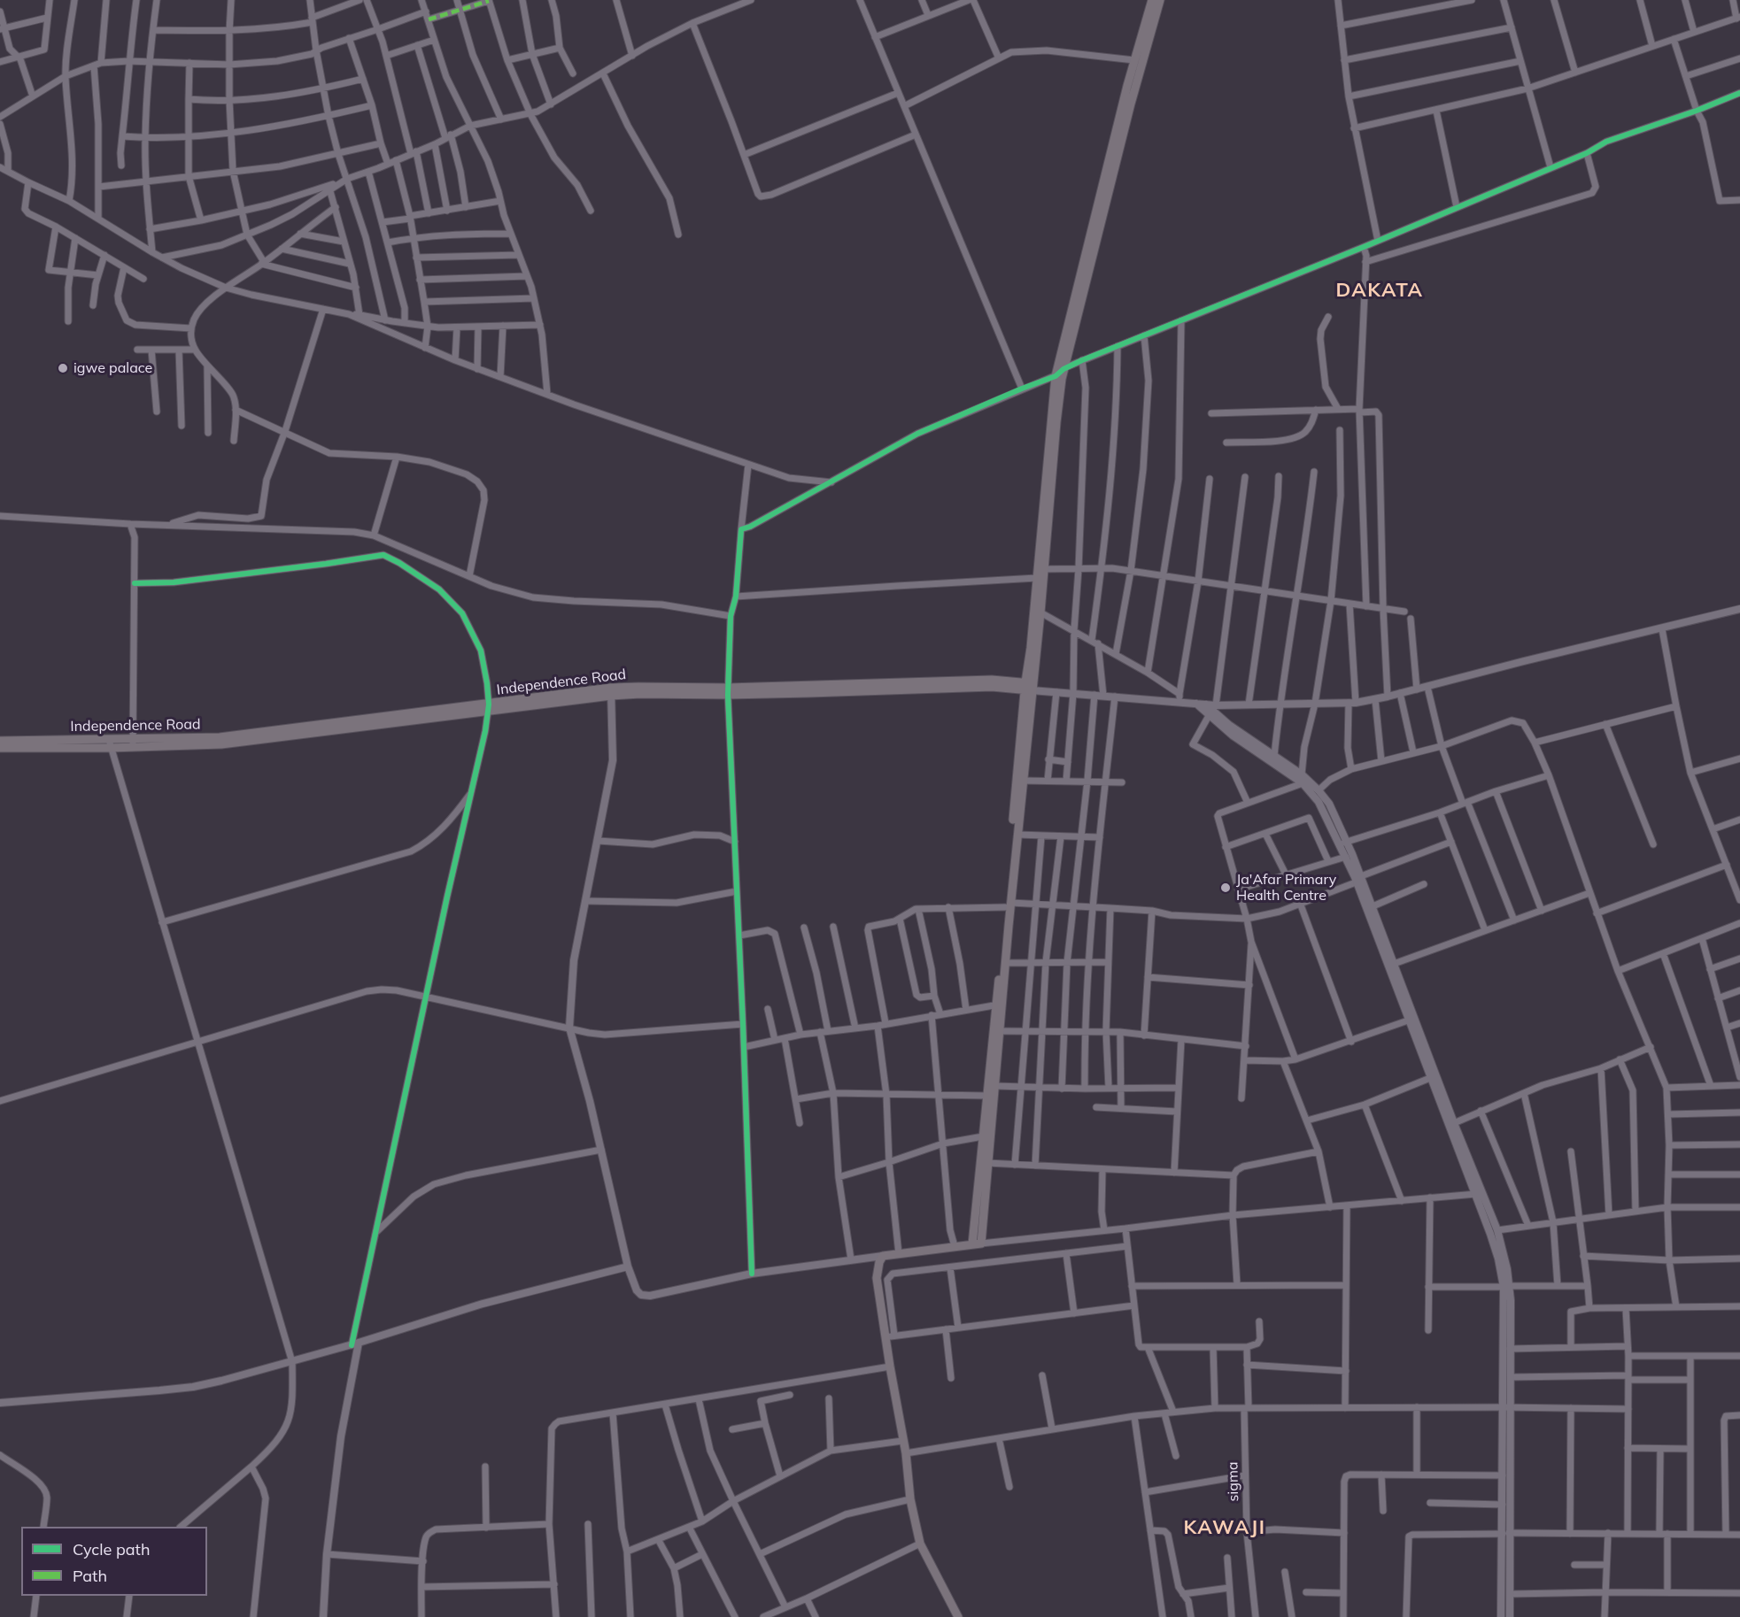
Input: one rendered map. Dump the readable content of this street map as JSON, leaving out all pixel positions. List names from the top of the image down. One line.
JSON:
{"streets":{"main road":["Independence Road"],"street":["sigma"]},"districts":["DAKATA","KAWAJI"],"places":["igwe palace","Ja'Afar Primary Health Centre"],"legend":["Cycle path","Path"]}
